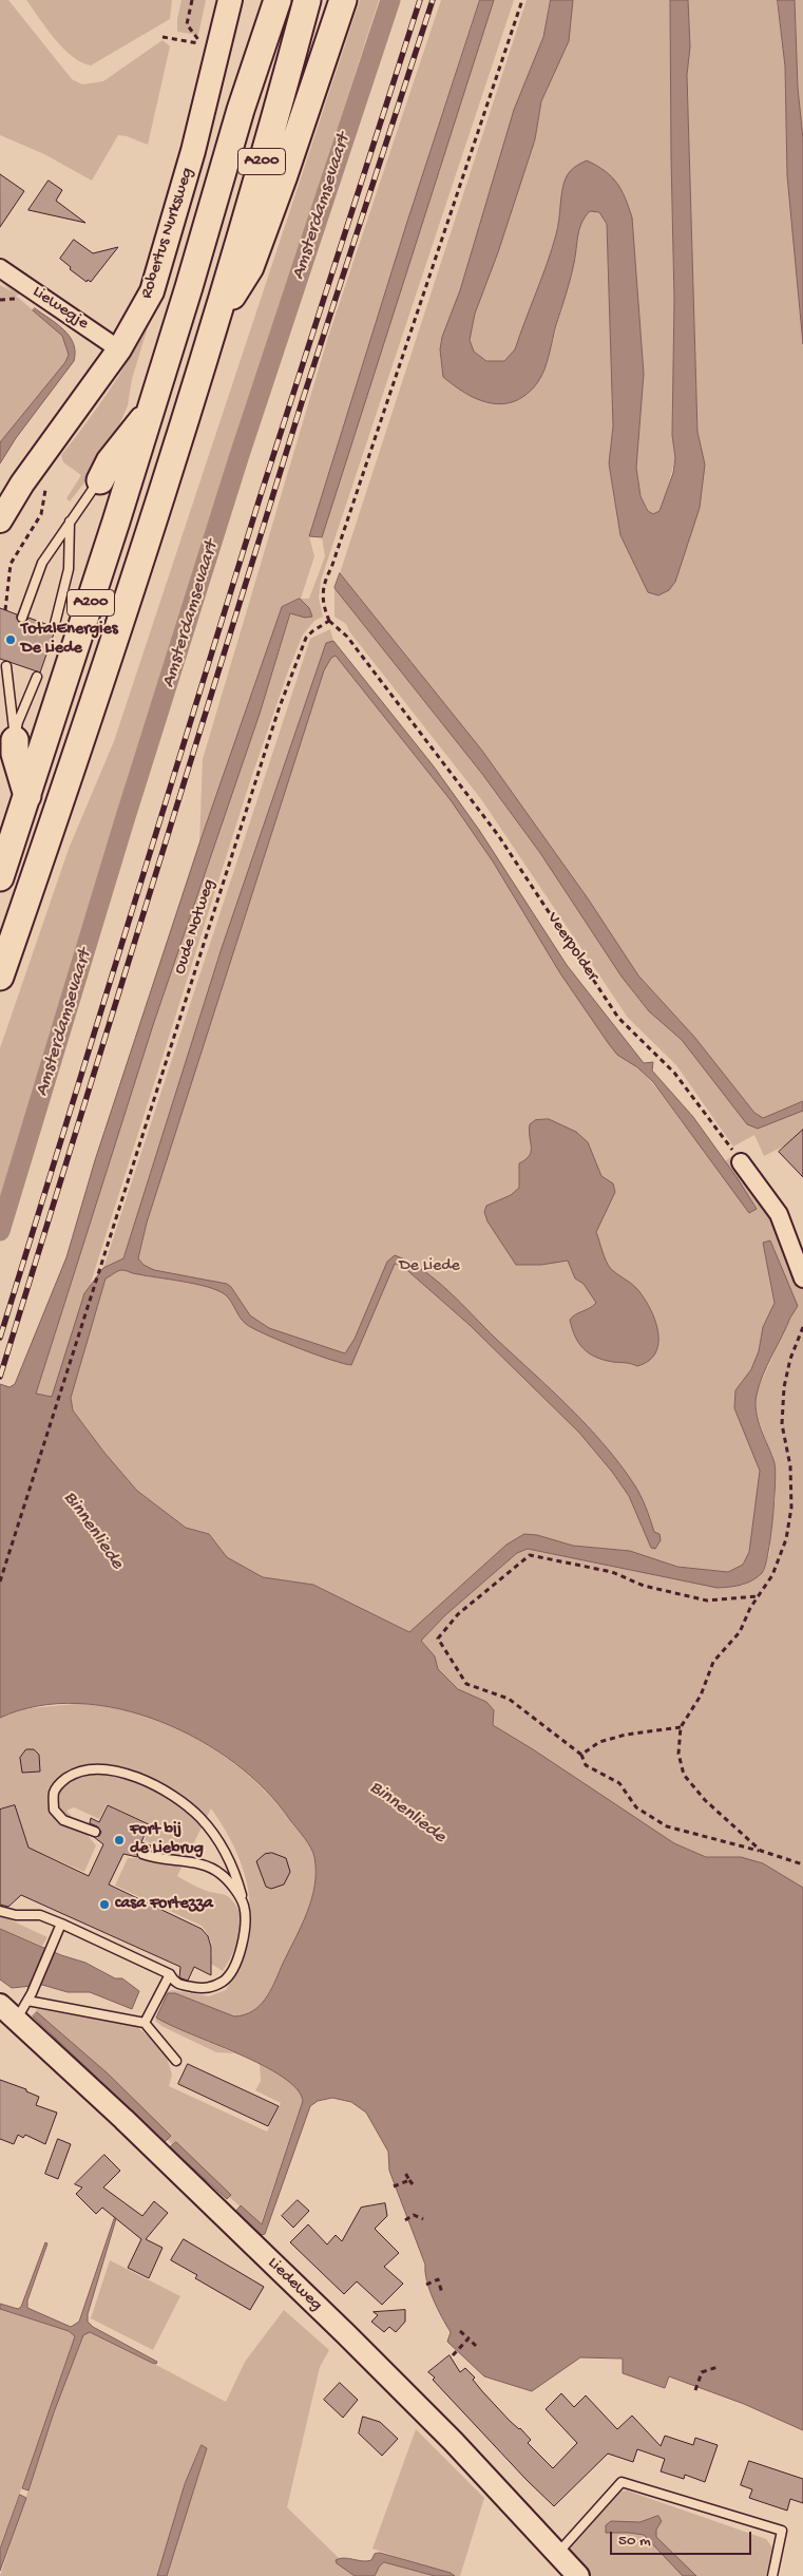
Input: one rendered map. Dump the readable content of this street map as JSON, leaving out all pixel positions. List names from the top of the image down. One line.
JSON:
{"streets":{"main road":["A200","Robertus Nurksweg"],"street":["Liewegje","Liedeweg"],"path":["Oude Notweg","Veerpolder"]},"crossings":[["Robertus Nurksweg","Liewegje"],["Oude Notweg","Veerpolder"]],"water":["Amsterdamsevaart","Binnenliede"],"parks":["De Liede"],"places":["TotalEnergies De Liede","Fort bij de Liebrug","casa Fortezza"],"scale_bar":"50 m"}
